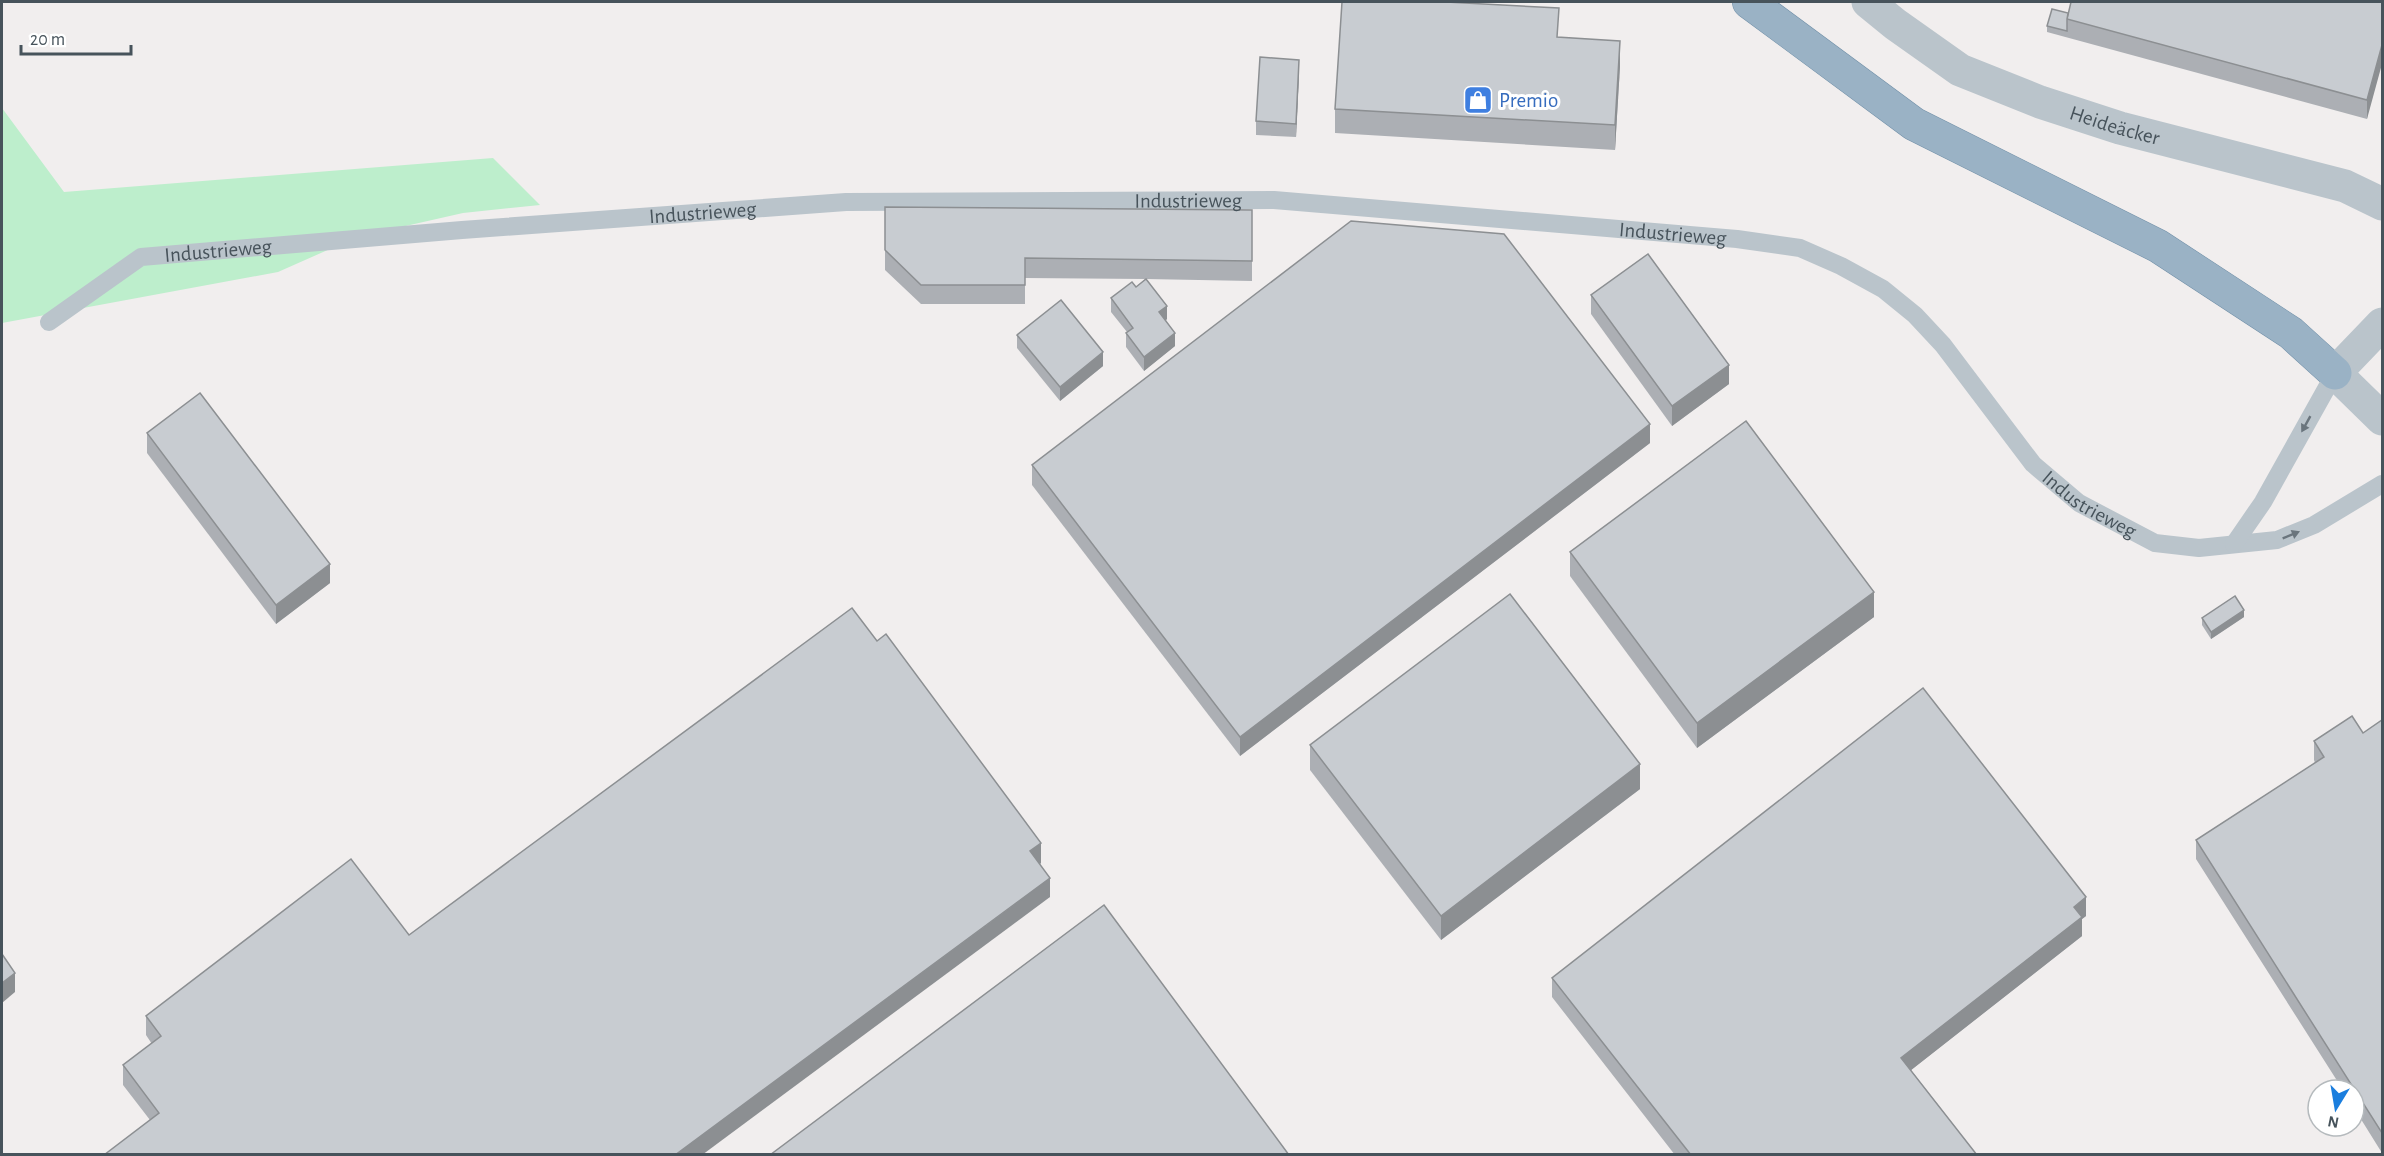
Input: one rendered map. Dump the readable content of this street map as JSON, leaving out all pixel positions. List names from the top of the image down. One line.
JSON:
{"streets":{"street":["Heideäcker"],"lane":["Industrieweg"]},"places":{"shop":["Premio"]},"scale_bar":"20 m","north":"bottom"}
